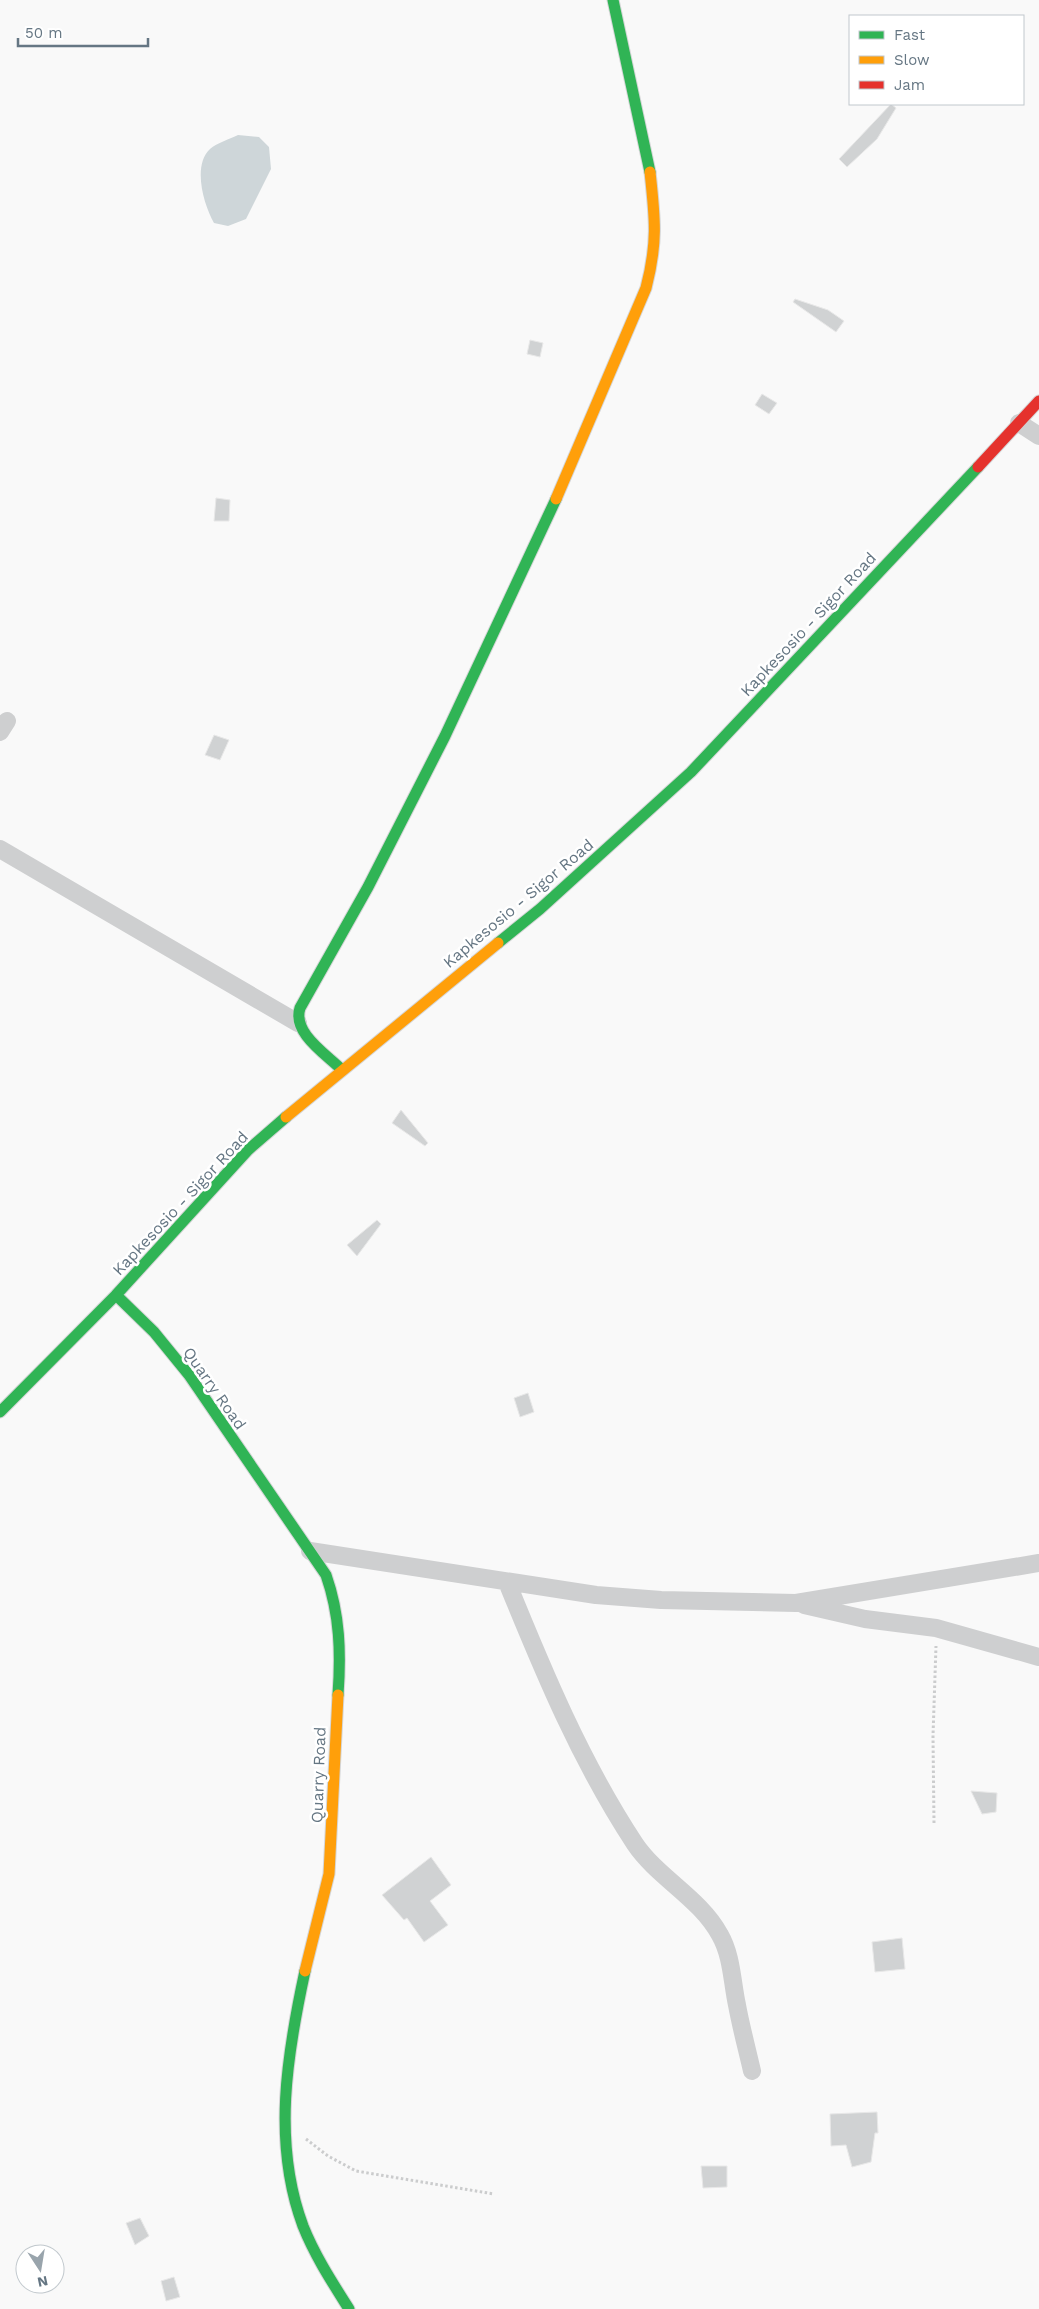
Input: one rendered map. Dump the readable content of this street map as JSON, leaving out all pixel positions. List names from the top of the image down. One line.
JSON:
{"streets":{"street":["Kapkesosio - Sigor Road","Quarry Road"]},"crossings":[["Kapkesosio - Sigor Road","Quarry Road"]],"legend":["Fast","Slow","Jam"],"scale_bar":"50 m","north":"bottom"}
